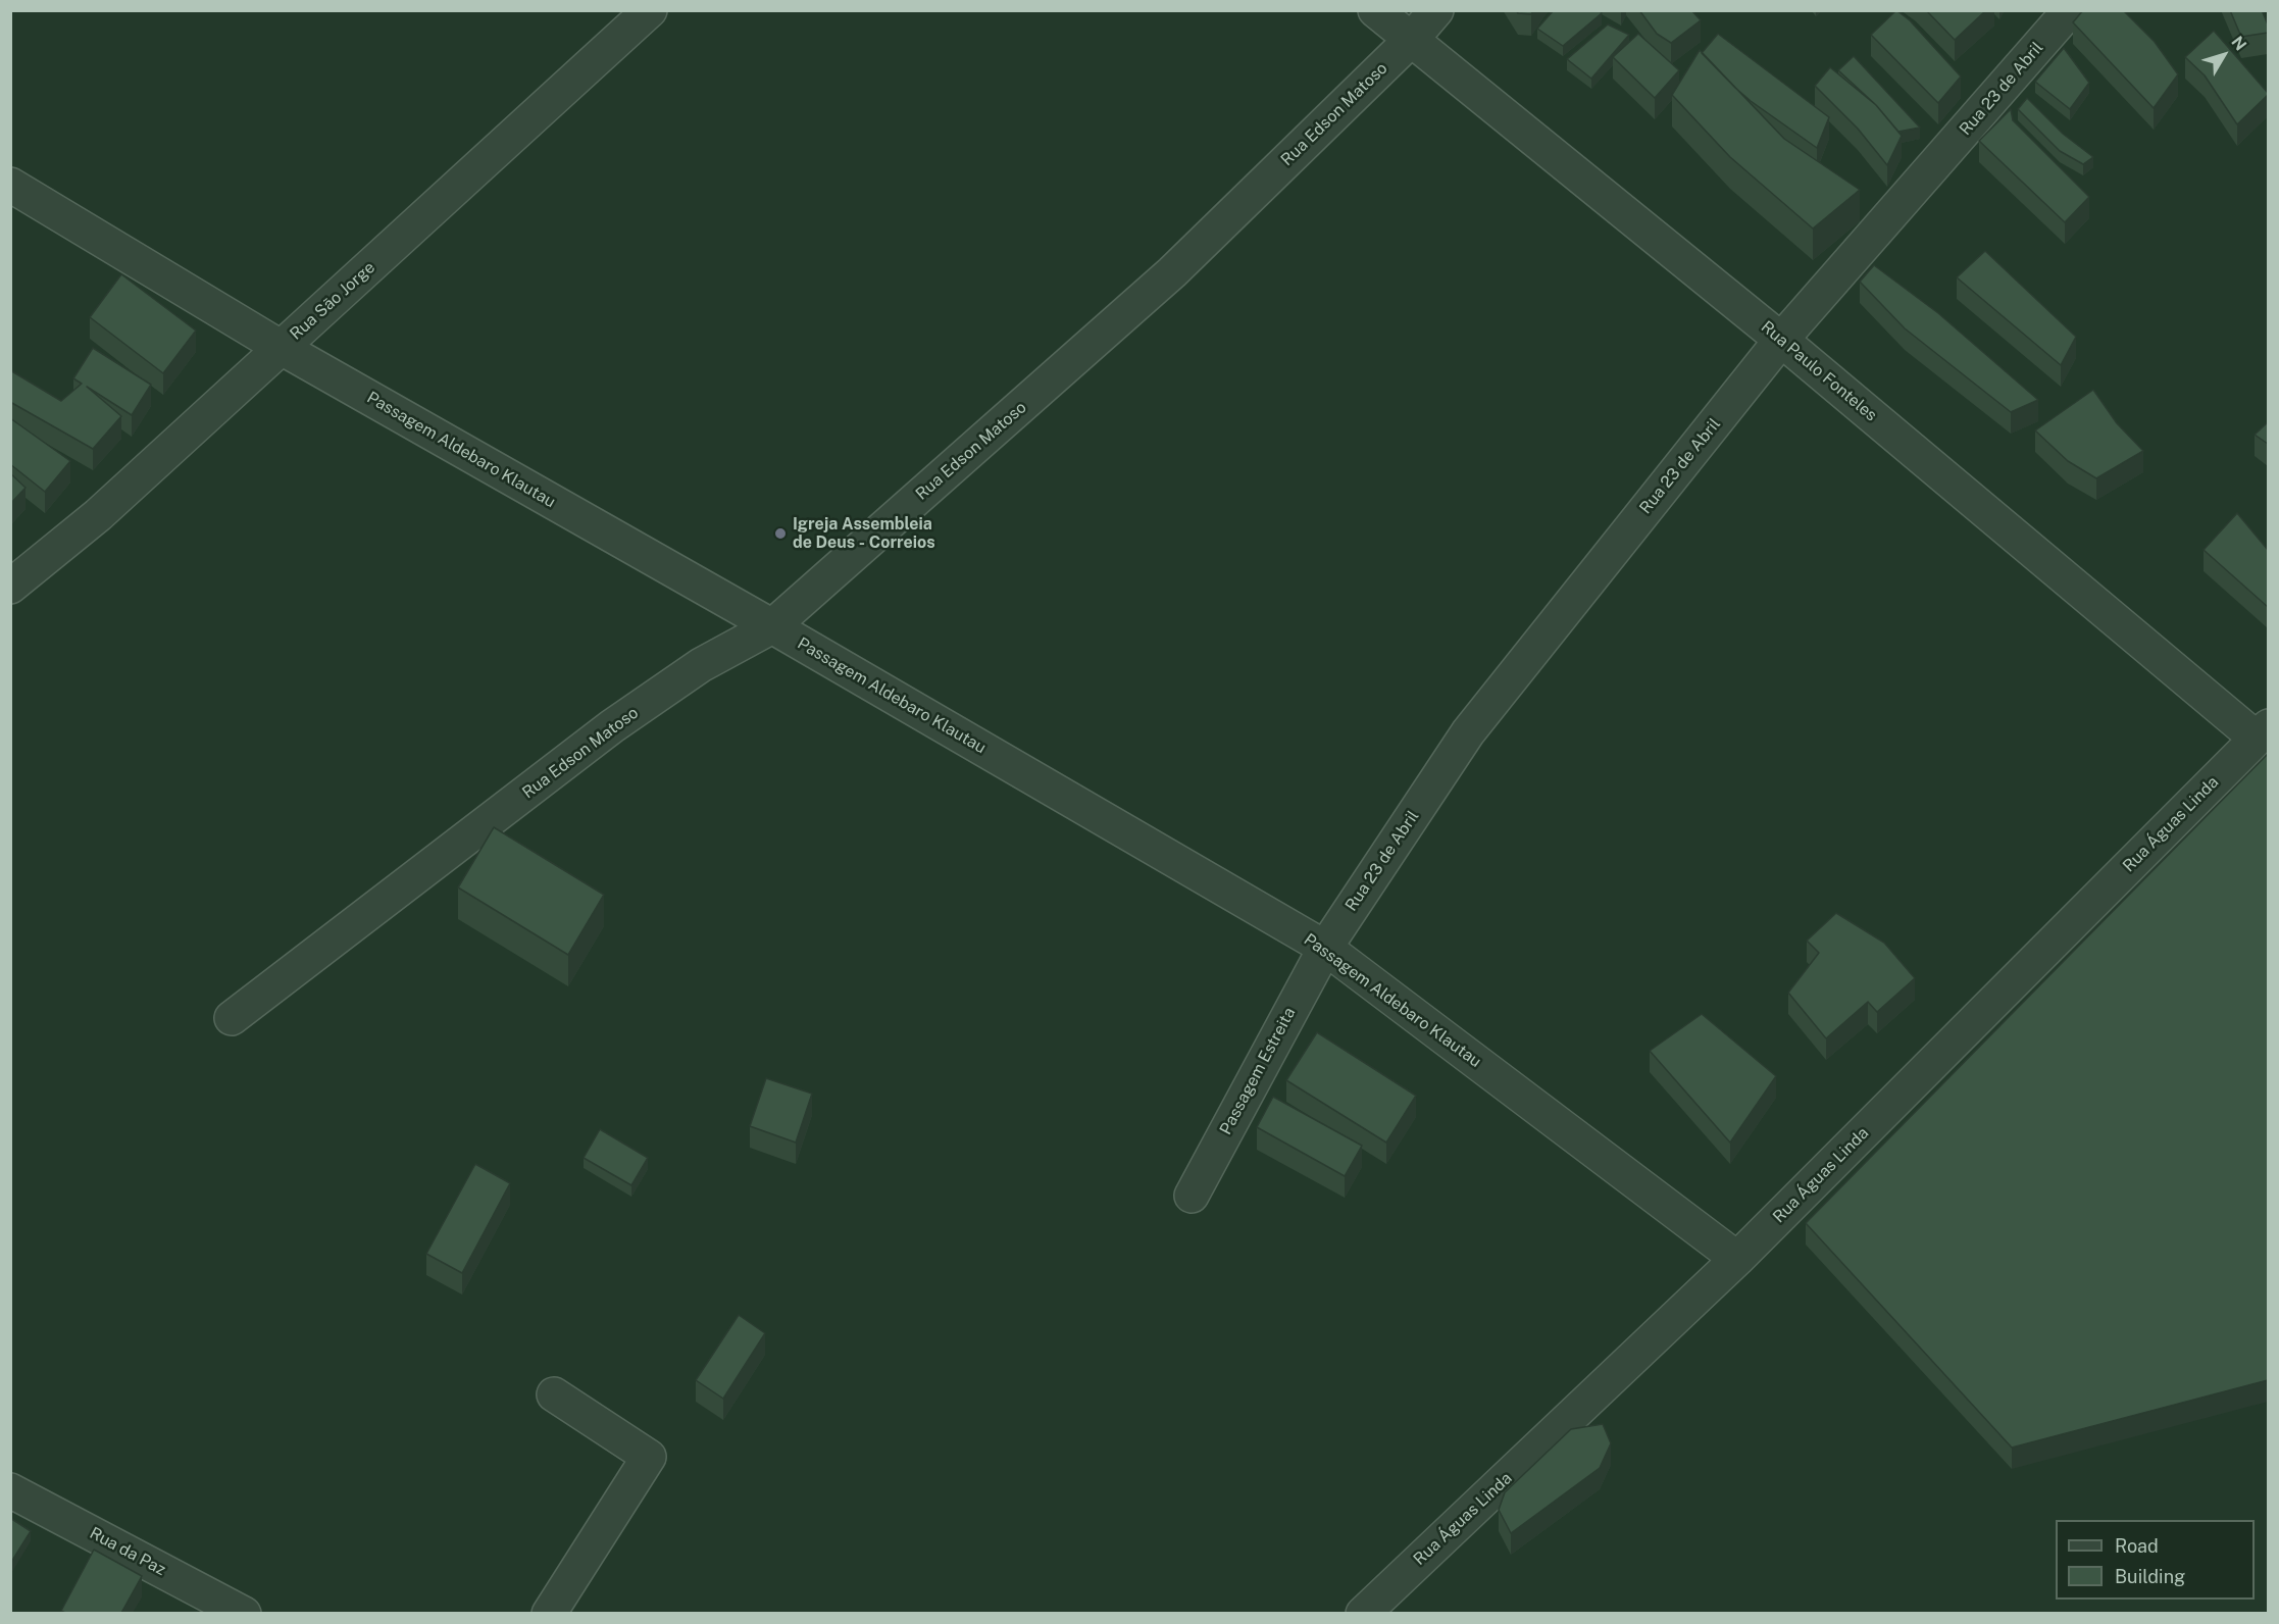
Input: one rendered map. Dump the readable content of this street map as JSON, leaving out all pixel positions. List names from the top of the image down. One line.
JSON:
{"streets":{"street":["Rua 23 de Abril","Rua Edson Matoso","Rua São Jorge","Rua Paulo Fonteles","Passagem Aldebaro Klautau","Rua Águas Linda","Passagem Estreita","Rua da Paz"]},"crossings":[["Rua 23 de Abril","Rua Paulo Fonteles"],["Rua 23 de Abril","Passagem Aldebaro Klautau"],["Rua 23 de Abril","Passagem Estreita"],["Rua Edson Matoso","Rua Paulo Fonteles"],["Rua Edson Matoso","Passagem Aldebaro Klautau"],["Rua São Jorge","Passagem Aldebaro Klautau"],["Rua Paulo Fonteles","Rua Águas Linda"],["Passagem Aldebaro Klautau","Rua Águas Linda"],["Passagem Aldebaro Klautau","Passagem Estreita"]],"places":["Igreja Assembleia de Deus - Correios"],"legend":["Road","Building"],"north":"top right"}
